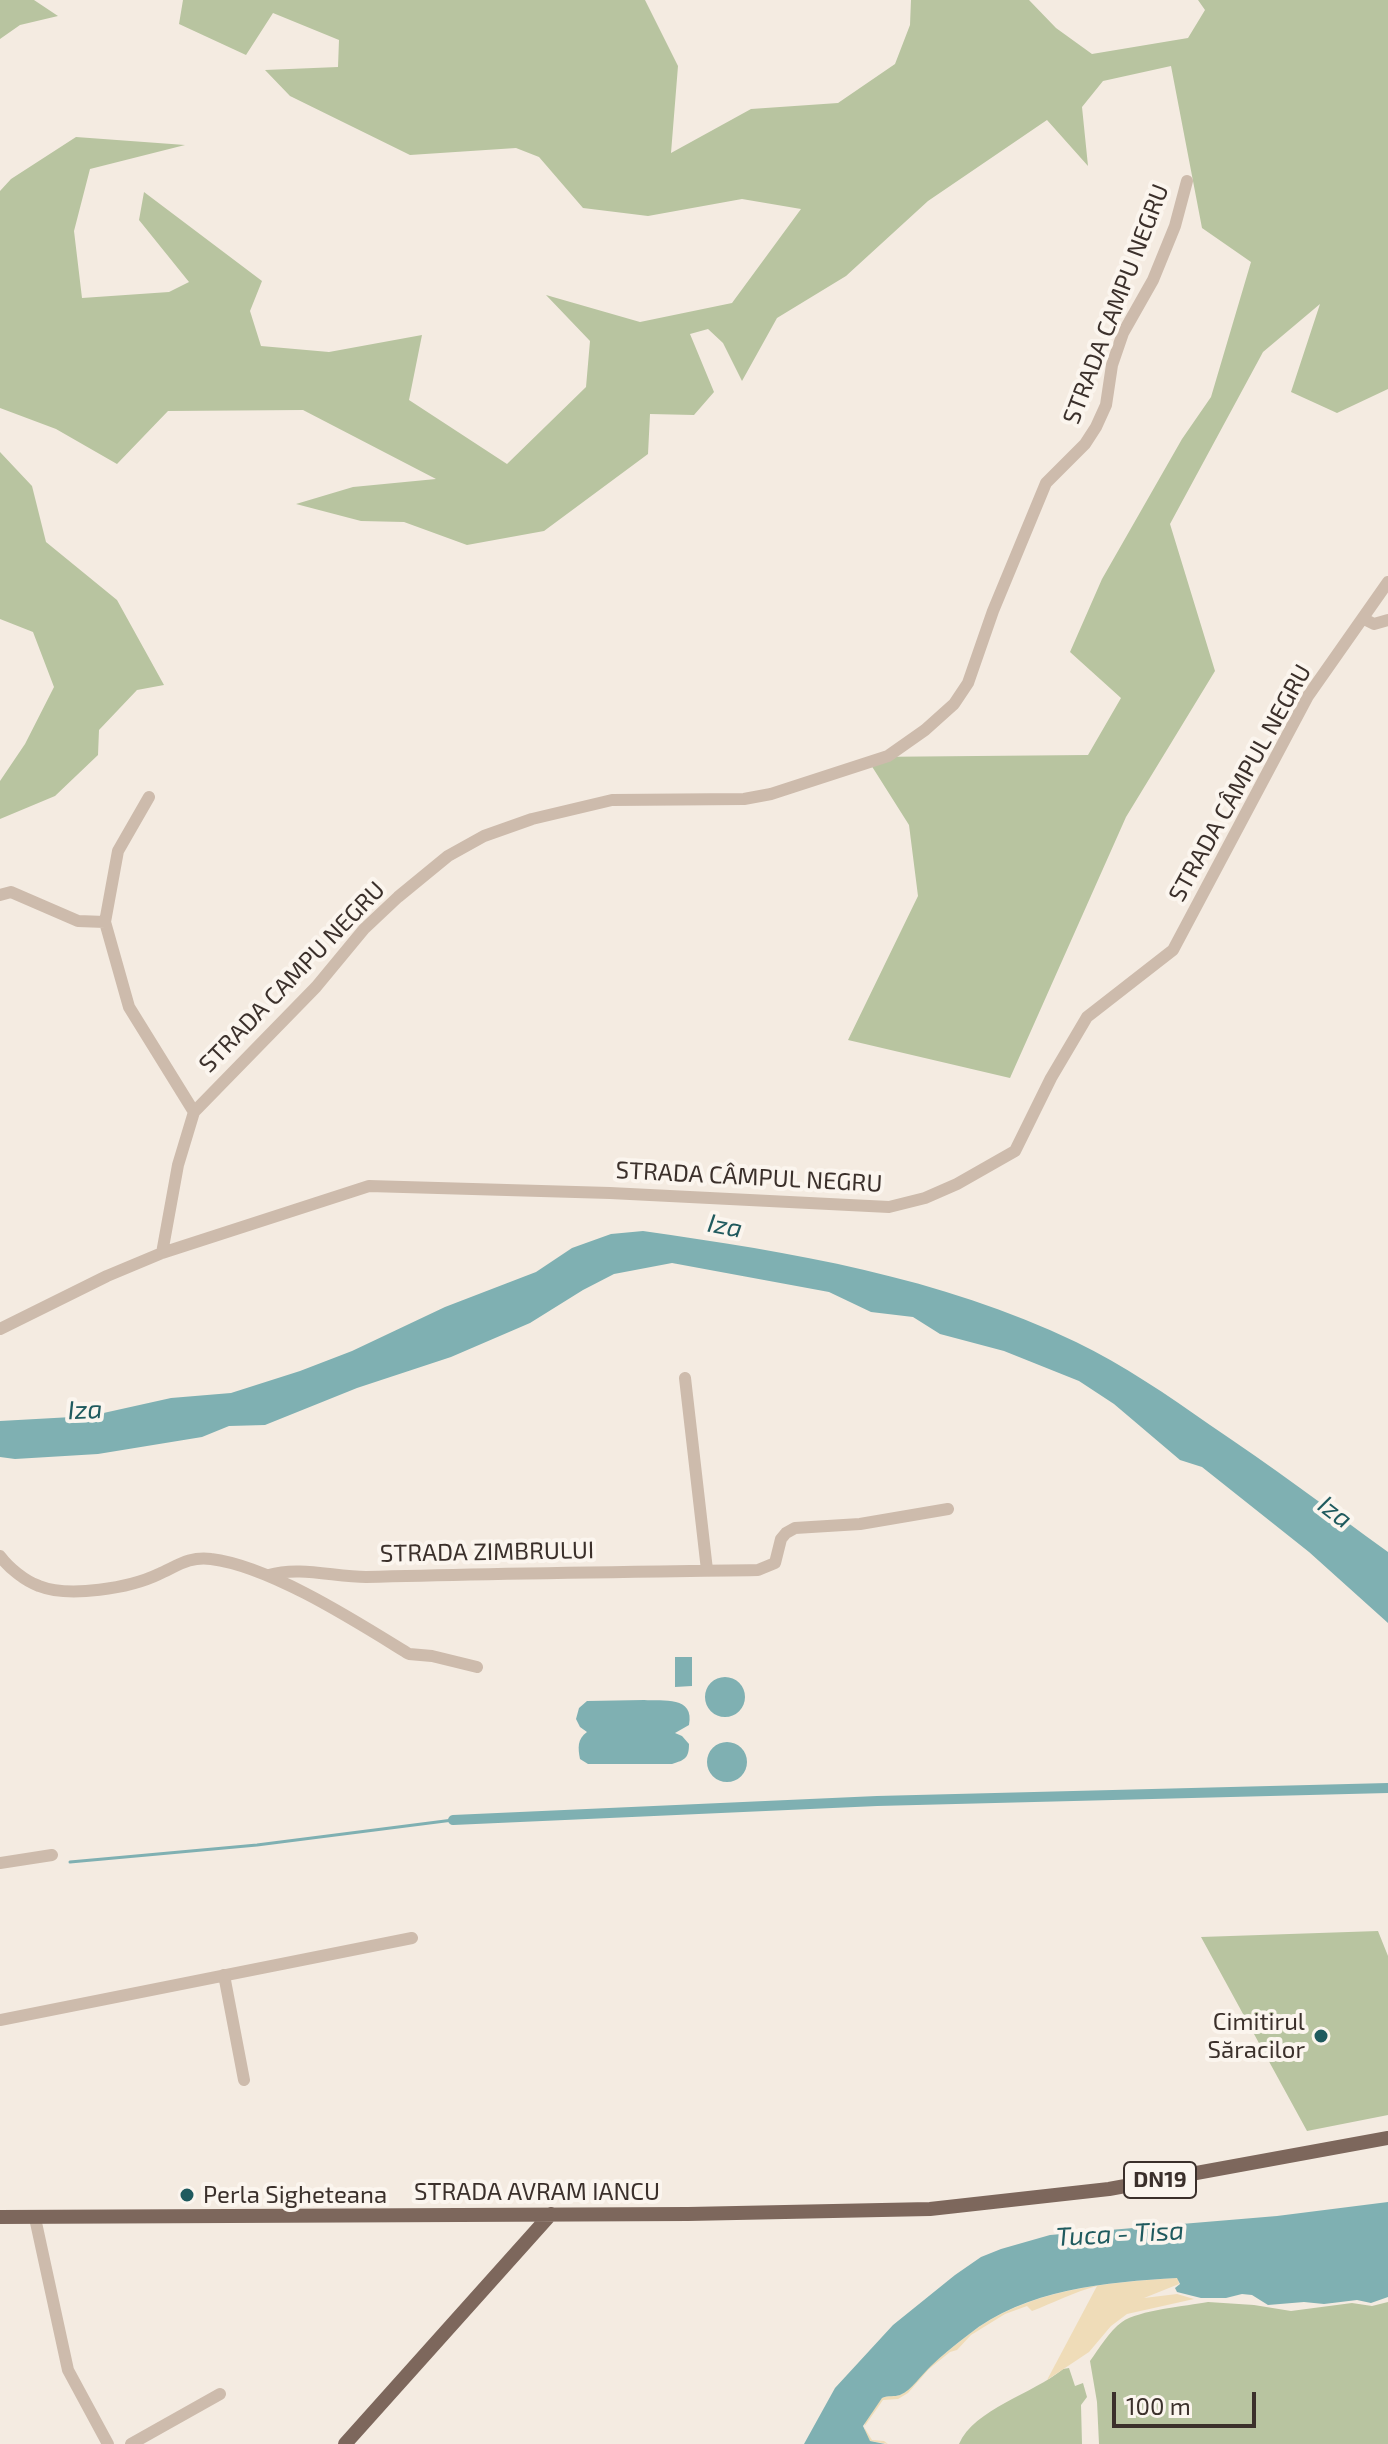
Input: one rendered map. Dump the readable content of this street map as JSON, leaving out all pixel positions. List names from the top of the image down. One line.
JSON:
{"streets":{"main road":["DN19","STRADA AVRAM IANCU"],"street":["STRADA CAMPU NEGRU","STRADA CÂMPUL NEGRU","STRADA ZIMBRULUI"]},"crossings":[["STRADA CAMPU NEGRU","STRADA CÂMPUL NEGRU"]],"water":["Iza","Тиса - Tisa"],"places":["Cimitirul Săracilor","Perla Sigheteana"],"scale_bar":"100 m"}
